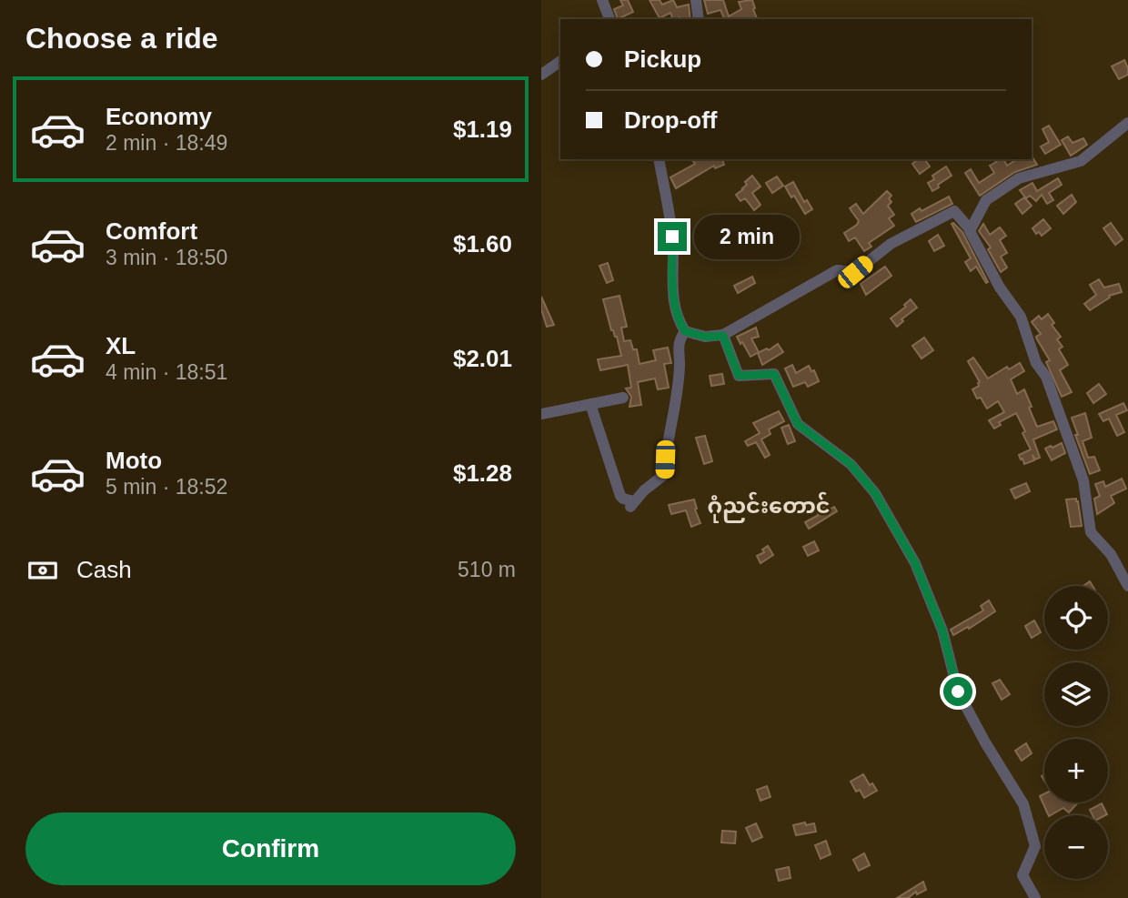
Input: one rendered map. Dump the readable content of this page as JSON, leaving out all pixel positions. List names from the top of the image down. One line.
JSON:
{"districts":["ဂုံညင်းတောင်"],"page":{"heading":"Choose a ride","banner":["Pickup","Drop-off"],"list":[{"name":"Economy","note":"2 min · 18:49","value":"$1.19"},{"name":"Comfort","note":"3 min · 18:50","value":"$1.60"},{"name":"XL","note":"4 min · 18:51","value":"$2.01"},{"name":"Moto","note":"5 min · 18:52","value":"$1.28"}],"bubble":"2 min","pay":["Cash","510 m"],"map_buttons":["+","−"],"buttons":"Confirm"}}
